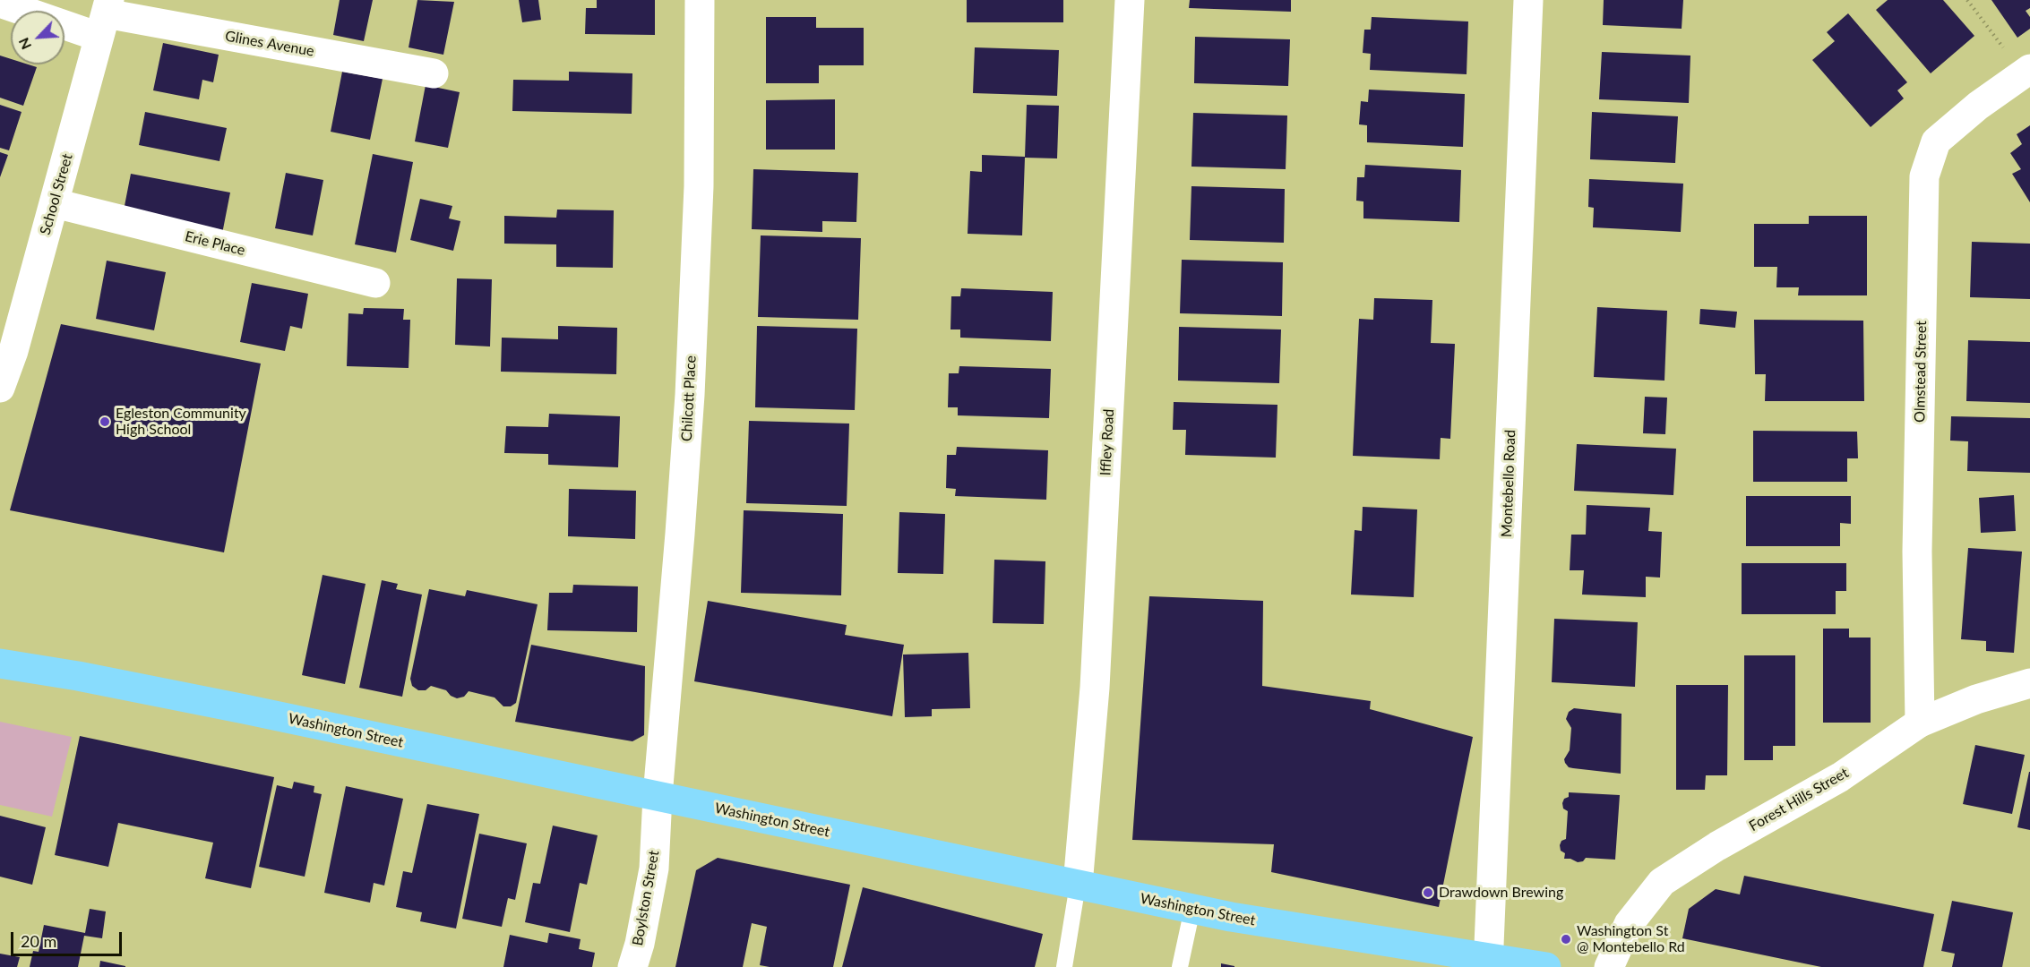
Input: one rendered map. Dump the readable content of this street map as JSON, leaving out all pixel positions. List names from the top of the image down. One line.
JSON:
{"streets":{"main road":["Washington Street"],"street":["Glines Avenue","School Street","Erie Place","Olmstead Street","Chilcott Place","Iffley Road","Montebello Road","Forest Hills Street","Boylston Street"]},"crossings":[["Glines Avenue","School Street"],["School Street","Erie Place"],["Olmstead Street","Forest Hills Street"],["Chilcott Place","Washington Street"],["Chilcott Place","Boylston Street"],["Iffley Road","Washington Street"],["Montebello Road","Washington Street"],["Washington Street","Boylston Street"]],"places":["Egleston Community High School","Drawdown Brewing","Washington St @ Montebello Rd"],"scale_bar":"20 m","north":"bottom left"}
